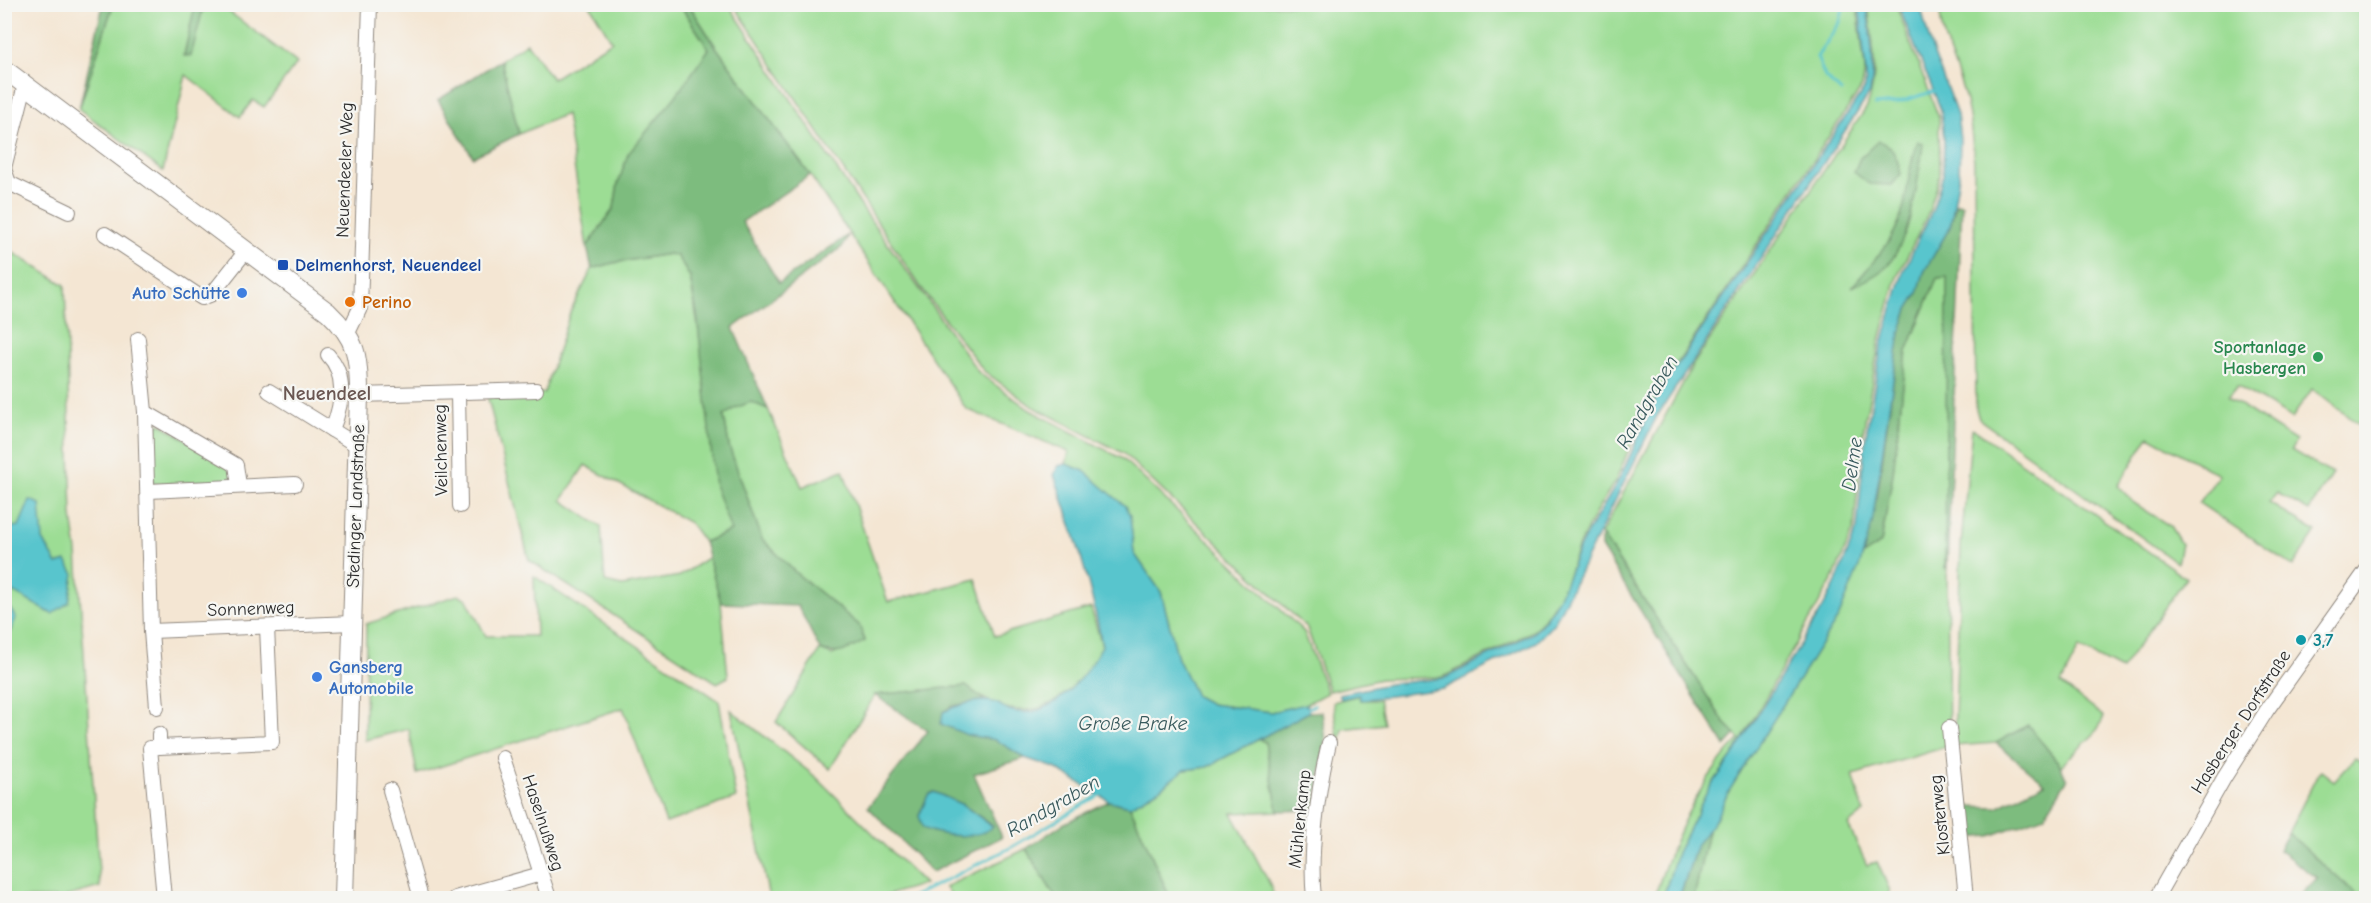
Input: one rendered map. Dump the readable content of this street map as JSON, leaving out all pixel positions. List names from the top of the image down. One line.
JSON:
{"streets":{"main road":["Stedinger Landstraße"],"street":["Neuendeeler Weg","Veilchenweg","Sonnenweg","Hasberger Dorfstraße","Klosterweg","Mühlenkamp","Haselnußweg"]},"crossings":[["Neuendeeler Weg","Stedinger Landstraße"],["Stedinger Landstraße","Sonnenweg"]],"districts":["Neuendeel"],"water":["Randgraben","Delme","Große Brake"],"places":{"transit":["Delmenhorst, Neuendeel"],"other":["Auto Schütte","Perino","Sportanlage Hasbergen","3,7","Gansberg Automobile"]}}
